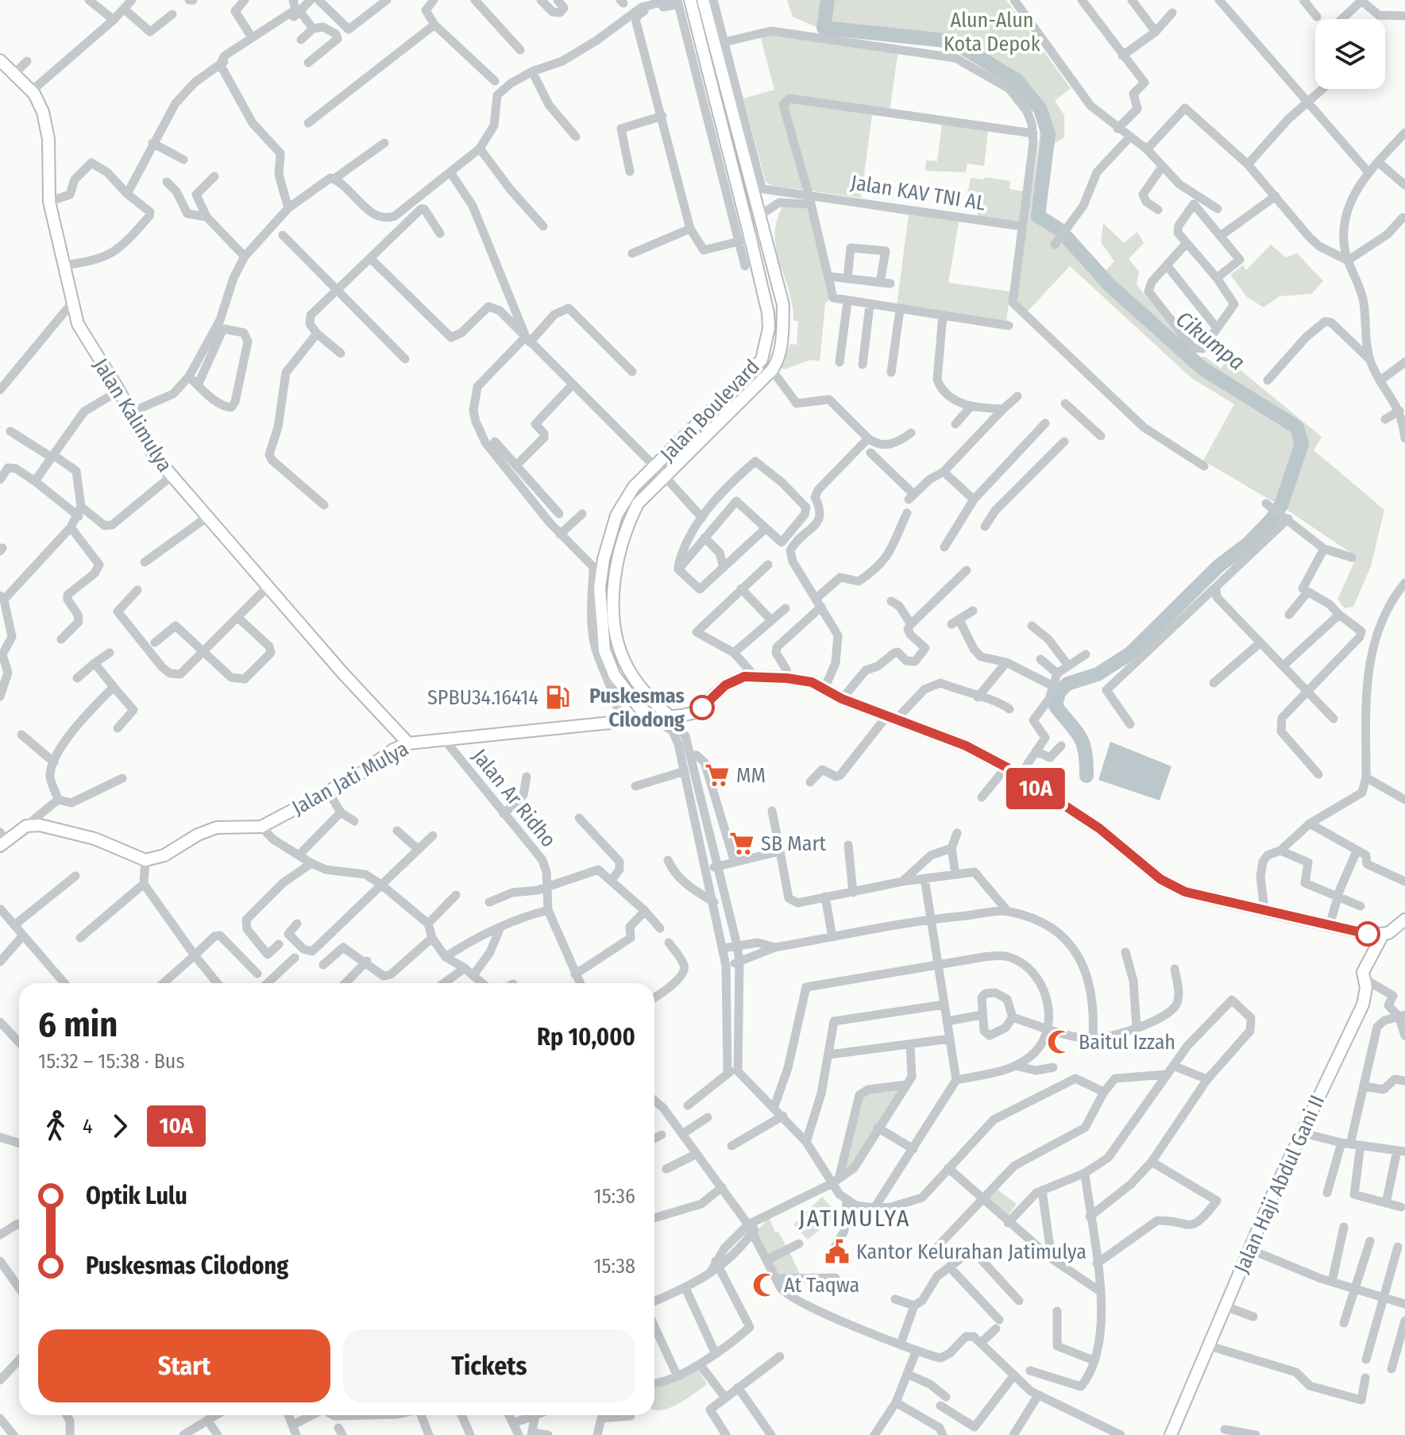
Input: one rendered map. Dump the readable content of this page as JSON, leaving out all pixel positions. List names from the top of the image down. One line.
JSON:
{"streets":{"main road":["Jalan Boulevard","Jalan Kalimulya","Jalan Jati Mulya","Jalan Haji Abdul Gani II"],"street":["Jalan KAV TNI AL","Jalan Ar Ridho"]},"crossings":[["Jalan Boulevard","Jalan Jati Mulya"],["Jalan Kalimulya","Jalan Jati Mulya"],["Jalan Jati Mulya","Jalan Ar Ridho"]],"districts":["JATIMULYA"],"water":["Cikumpa"],"parks":["Alun-Alun Kota Depok"],"places":{"fuel station":["SPBU34.16414"],"other":["Puskesmas Cilodong"],"supermarket":["MM","SB Mart"],"mosque":["Baitul Izzah","At Taqwa"],"public building":["Kantor Kelurahan Jatimulya"]},"lines":["bus line 10A"],"page":{"on_map":"10A","heading":["6 min","15:32 – 15:38 · Bus","Rp 10,000"],"legs":["4","10A"],"list":[{"name":"Optik Lulu","value":"15:36"},{"name":"Puskesmas Cilodong","value":"15:38"}],"buttons":["Start","Tickets"]}}
